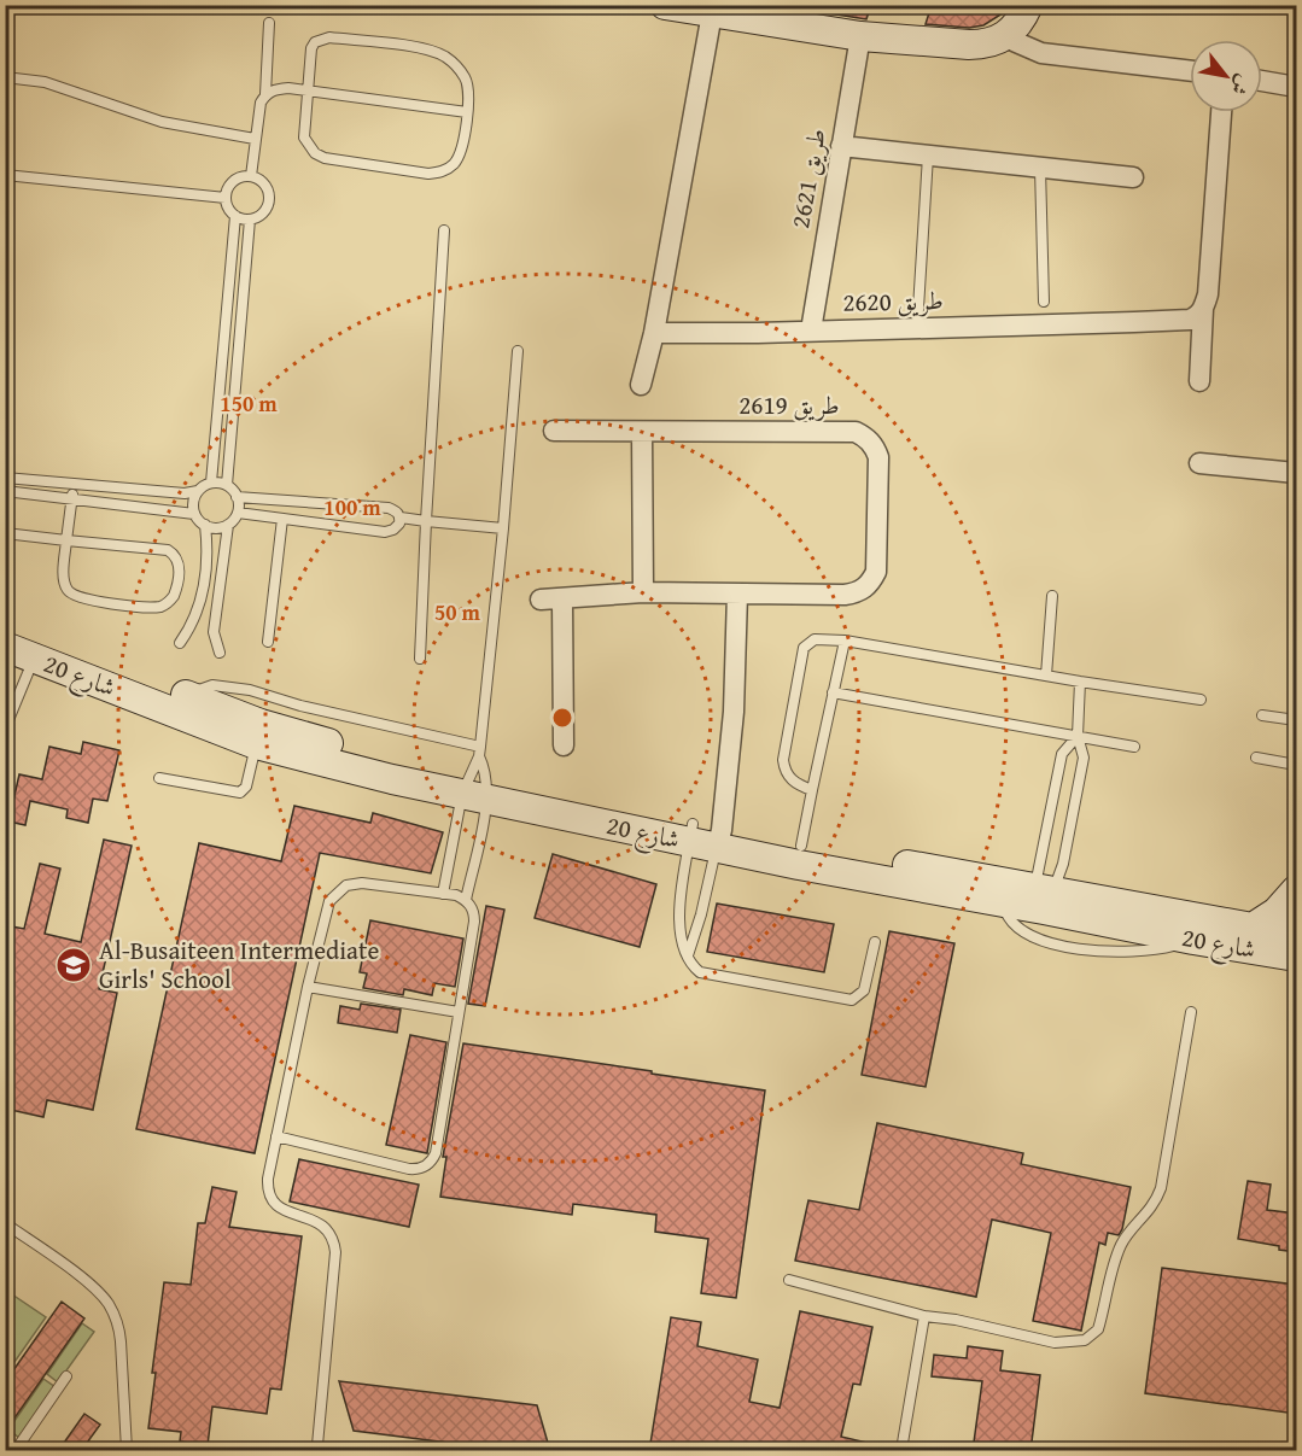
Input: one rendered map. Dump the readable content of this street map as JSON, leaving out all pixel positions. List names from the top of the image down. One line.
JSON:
{"streets":{"main road":["شارع 20"],"street":["طريق 2621","طريق 2620","طريق 2619"]},"crossings":[["طريق 2621","طريق 2620"]],"places":{"school or university":["Al-Busaiteen Intermediate Girls' School"]},"north":"bottom right","rings":["150 m","100 m","50 m"]}
